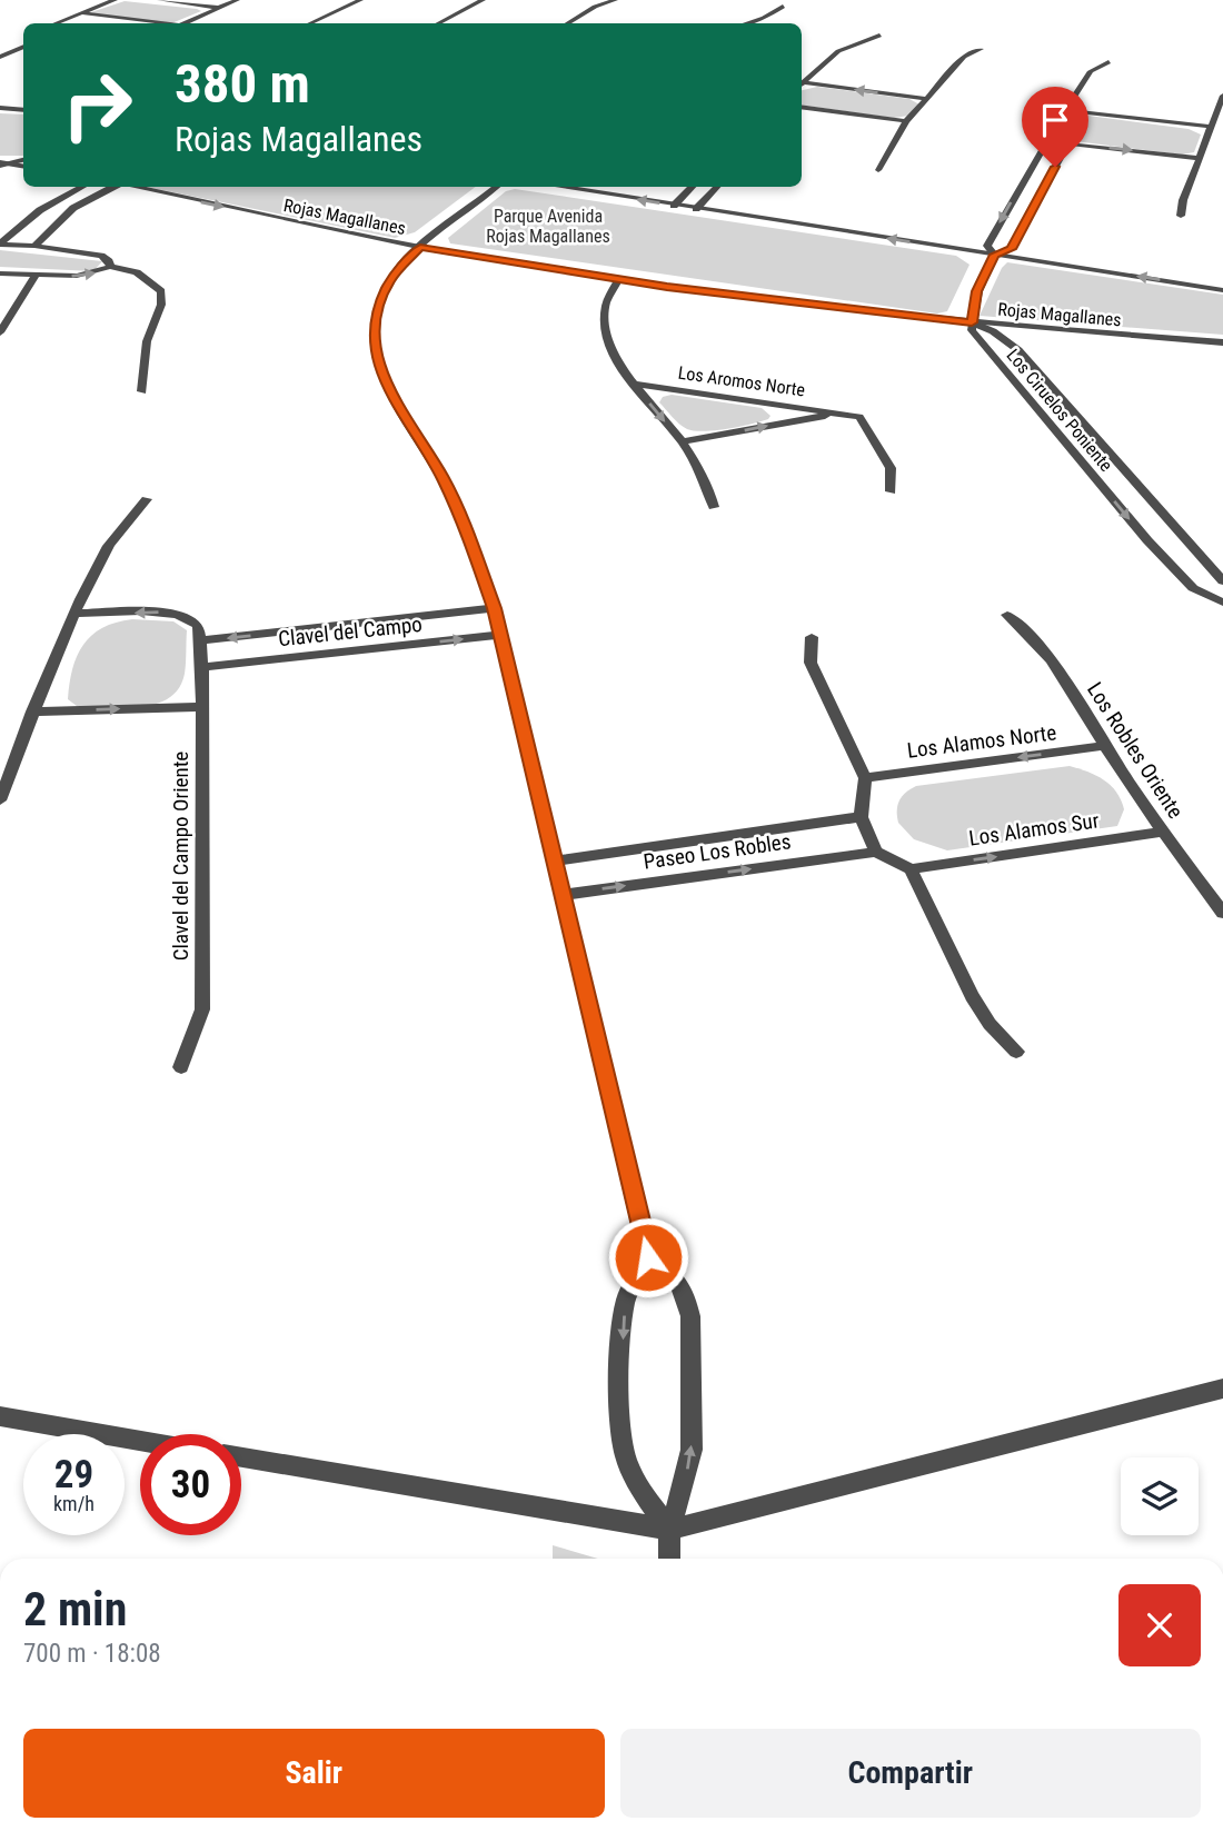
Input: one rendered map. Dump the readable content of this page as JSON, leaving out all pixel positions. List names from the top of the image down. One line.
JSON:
{"streets":{"street":["Rojas Magallanes","Los Aromos Norte","Los Ciruelos Poniente","Clavel del Campo","Los Alamos Norte","Los Robles Oriente","Los Alamos Sur","Paseo Los Robles","Clavel del Campo Oriente"]},"crossings":[["Rojas Magallanes","Los Ciruelos Poniente"],["Clavel del Campo","Clavel del Campo Oriente"],["Los Alamos Norte","Los Robles Oriente"],["Los Robles Oriente","Los Alamos Sur"]],"one_way":["Los Alamos Norte","Los Alamos Sur"],"parks":["Parque Avenida Rojas Magallanes"],"page":{"turn":["380 m","Rojas Magallanes"],"speed":"29 km/h","limit":"30","heading":["2 min","700 m · 18:08"],"buttons":["Salir","Compartir"]}}
